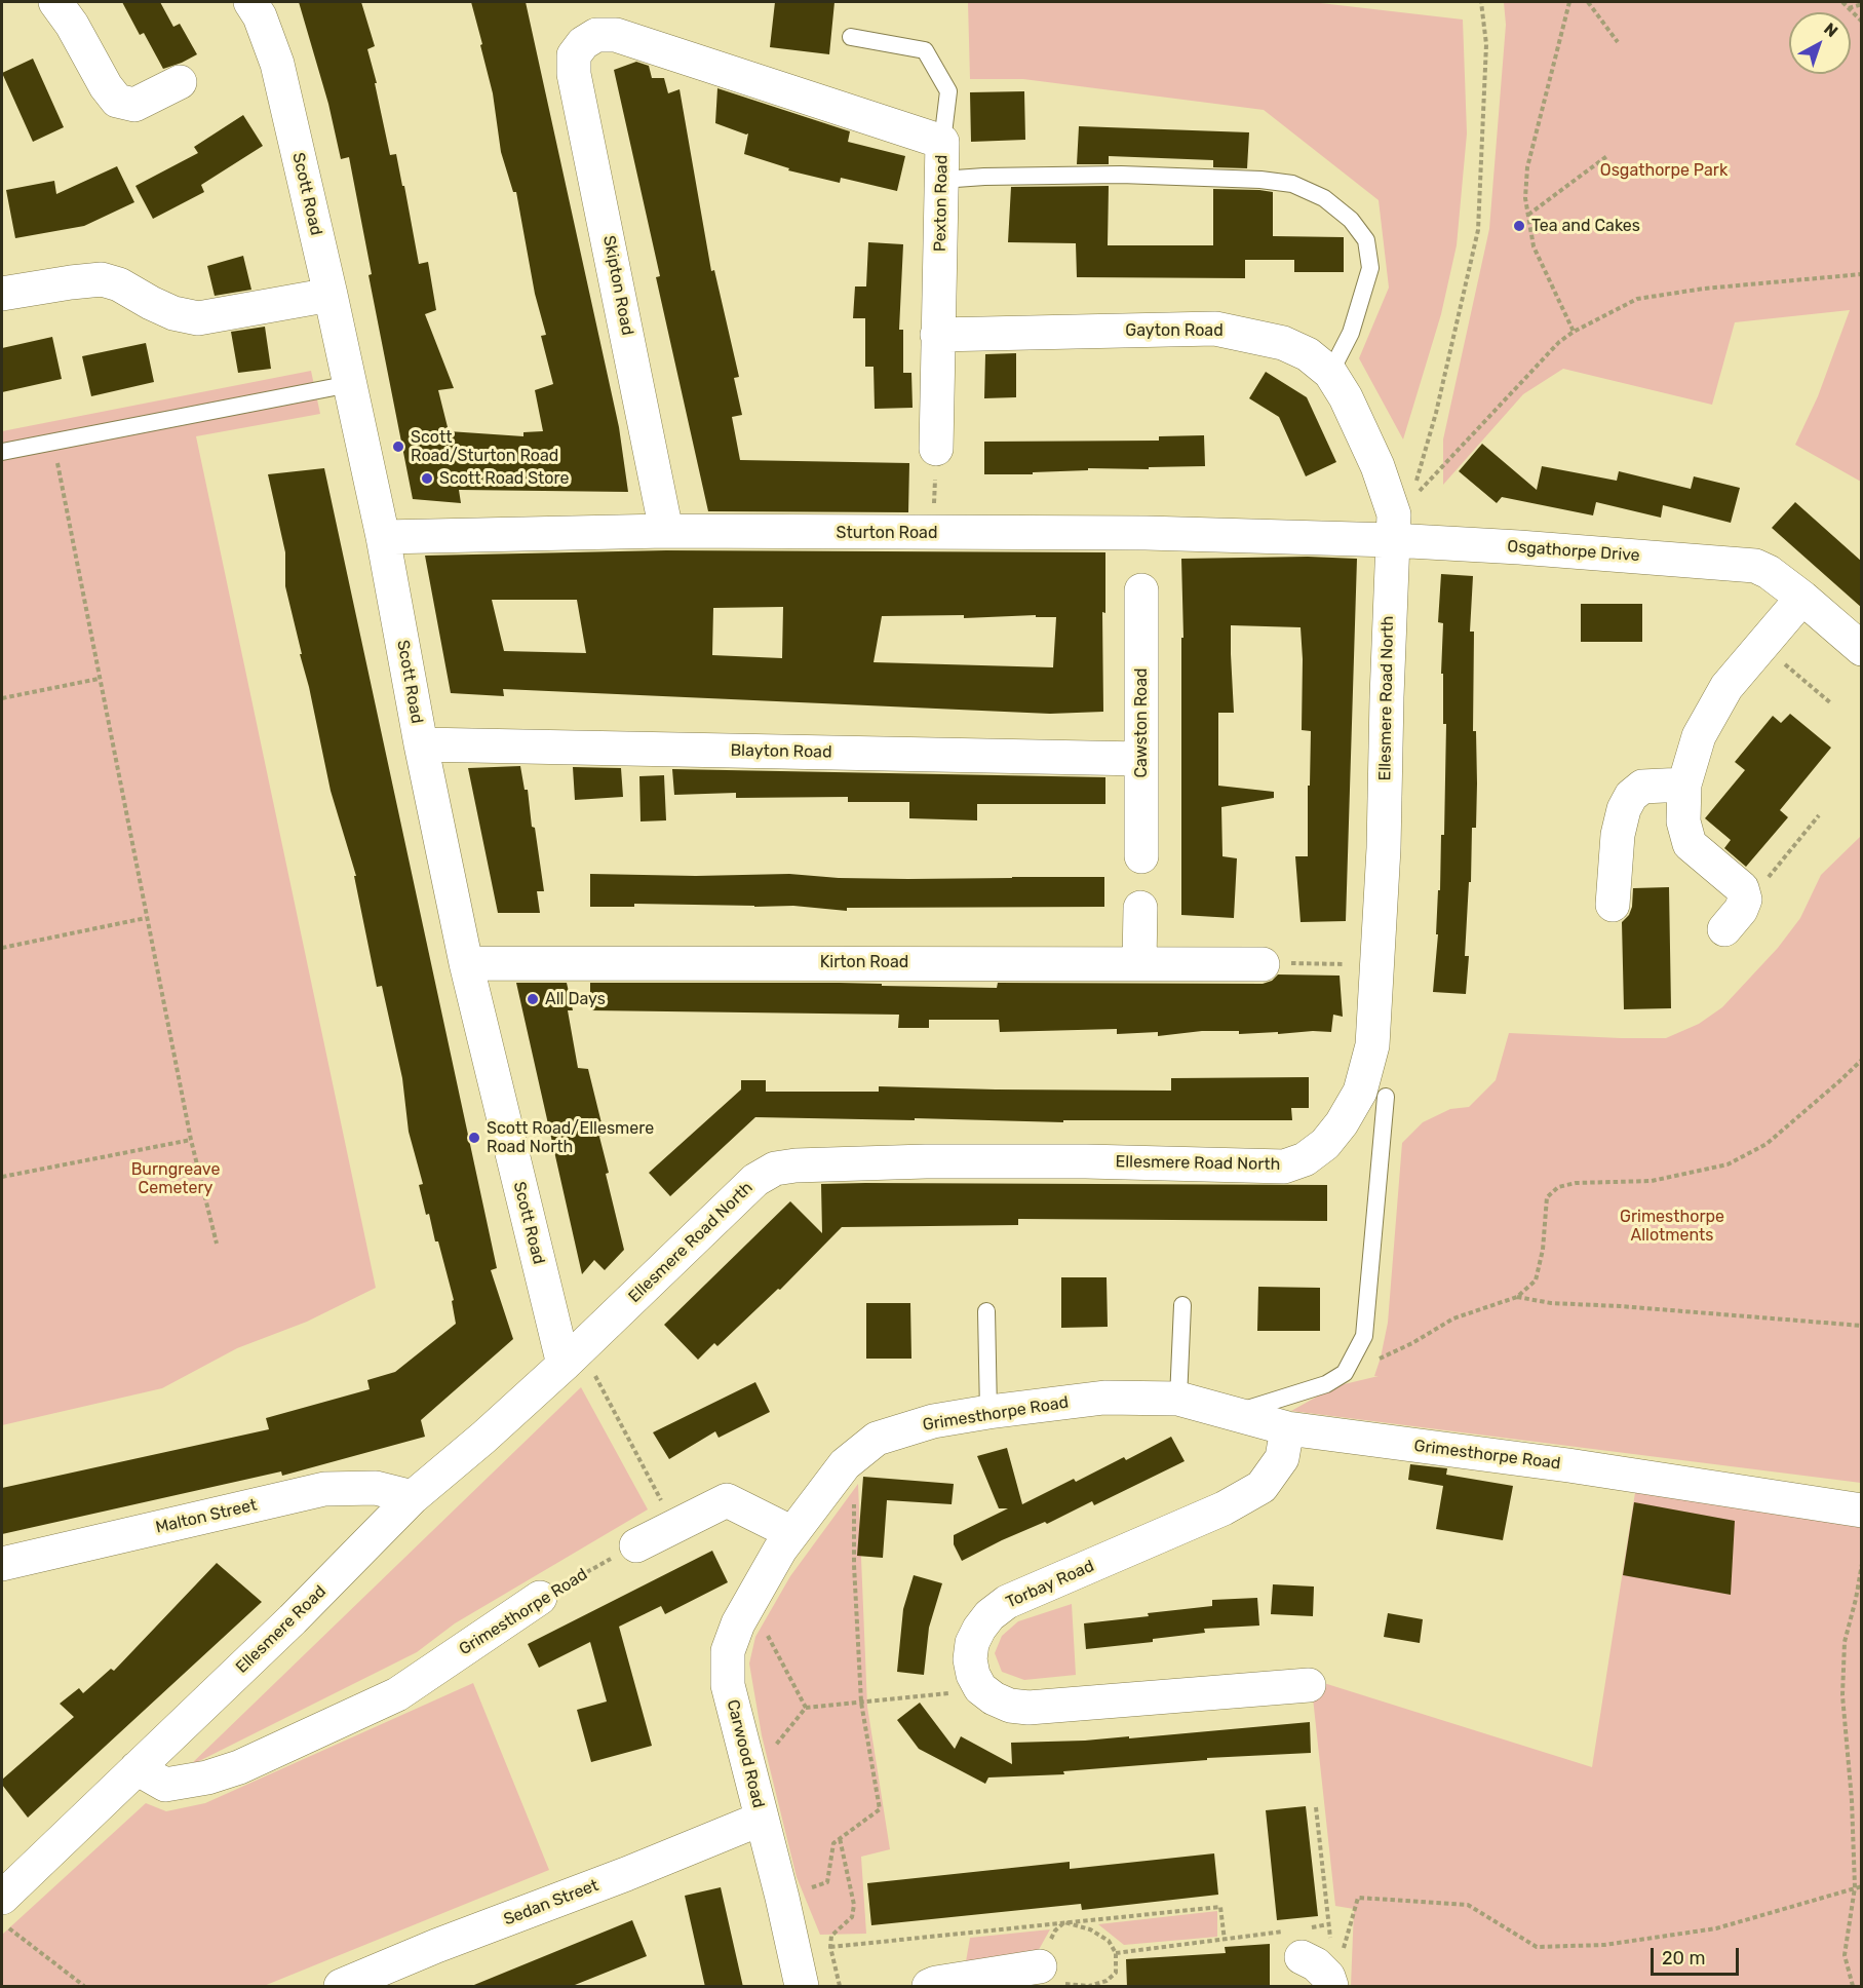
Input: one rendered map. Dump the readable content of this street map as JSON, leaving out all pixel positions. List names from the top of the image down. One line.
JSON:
{"streets":{"street":["Scott Road","Pexton Road","Skipton Road","Gayton Road","Sturton Road","Osgathorpe Drive","Ellesmere Road North","Cawston Road","Blayton Road","Kirton Road","Grimesthorpe Road","Malton Street","Torbay Road","Ellesmere Road","Carwood Road","Sedan Street"]},"crossings":[["Scott Road","Sturton Road"],["Scott Road","Ellesmere Road North"],["Scott Road","Blayton Road"],["Scott Road","Kirton Road"],["Scott Road","Ellesmere Road"],["Pexton Road","Skipton Road"],["Pexton Road","Gayton Road"],["Skipton Road","Sturton Road"],["Gayton Road","Sturton Road"],["Gayton Road","Osgathorpe Drive"],["Gayton Road","Ellesmere Road North"],["Sturton Road","Osgathorpe Drive"],["Sturton Road","Ellesmere Road North"],["Osgathorpe Drive","Ellesmere Road North"],["Ellesmere Road North","Ellesmere Road"],["Cawston Road","Blayton Road"],["Grimesthorpe Road","Torbay Road"],["Grimesthorpe Road","Ellesmere Road"],["Grimesthorpe Road","Carwood Road"],["Malton Street","Ellesmere Road"],["Carwood Road","Sedan Street"]],"parks":["Osgathorpe Park","Burngreave Cemetery","Grimesthorpe Allotments"],"places":["Tea and Cakes","Scott Road/Sturton Road","Scott Road Store","All Days","Scott Road/Ellesmere Road North"],"scale_bar":"20 m","north":"top right"}
